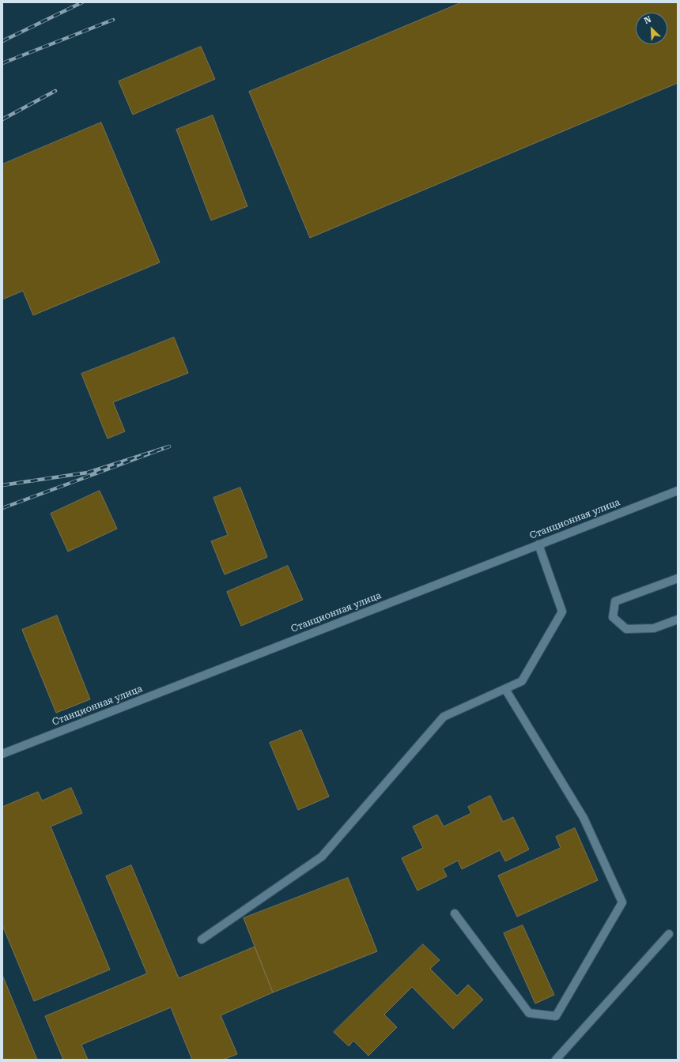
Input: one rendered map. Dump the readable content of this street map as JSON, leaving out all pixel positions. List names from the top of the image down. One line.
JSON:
{"streets":{"street":["Станционная улица"]},"north":"top left"}
